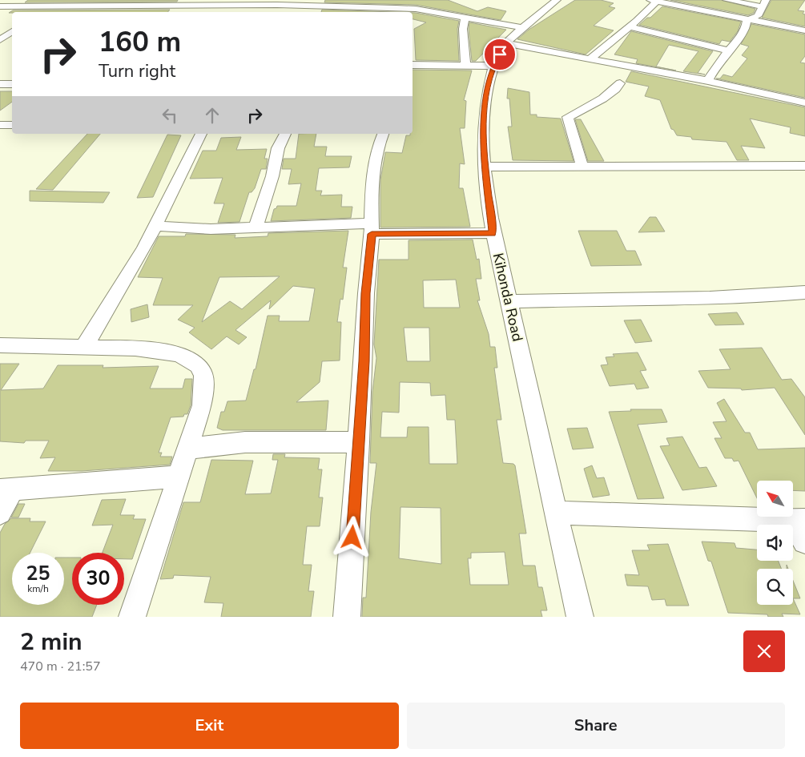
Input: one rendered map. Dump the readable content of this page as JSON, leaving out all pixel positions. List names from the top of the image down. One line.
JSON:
{"streets":{"street":["Kihonda Road"]},"north":"top left","page":{"turn":["160 m","Turn right"],"speed":"25 km/h","limit":"30","heading":["2 min","470 m · 21:57"],"buttons":["Exit","Share"]}}
